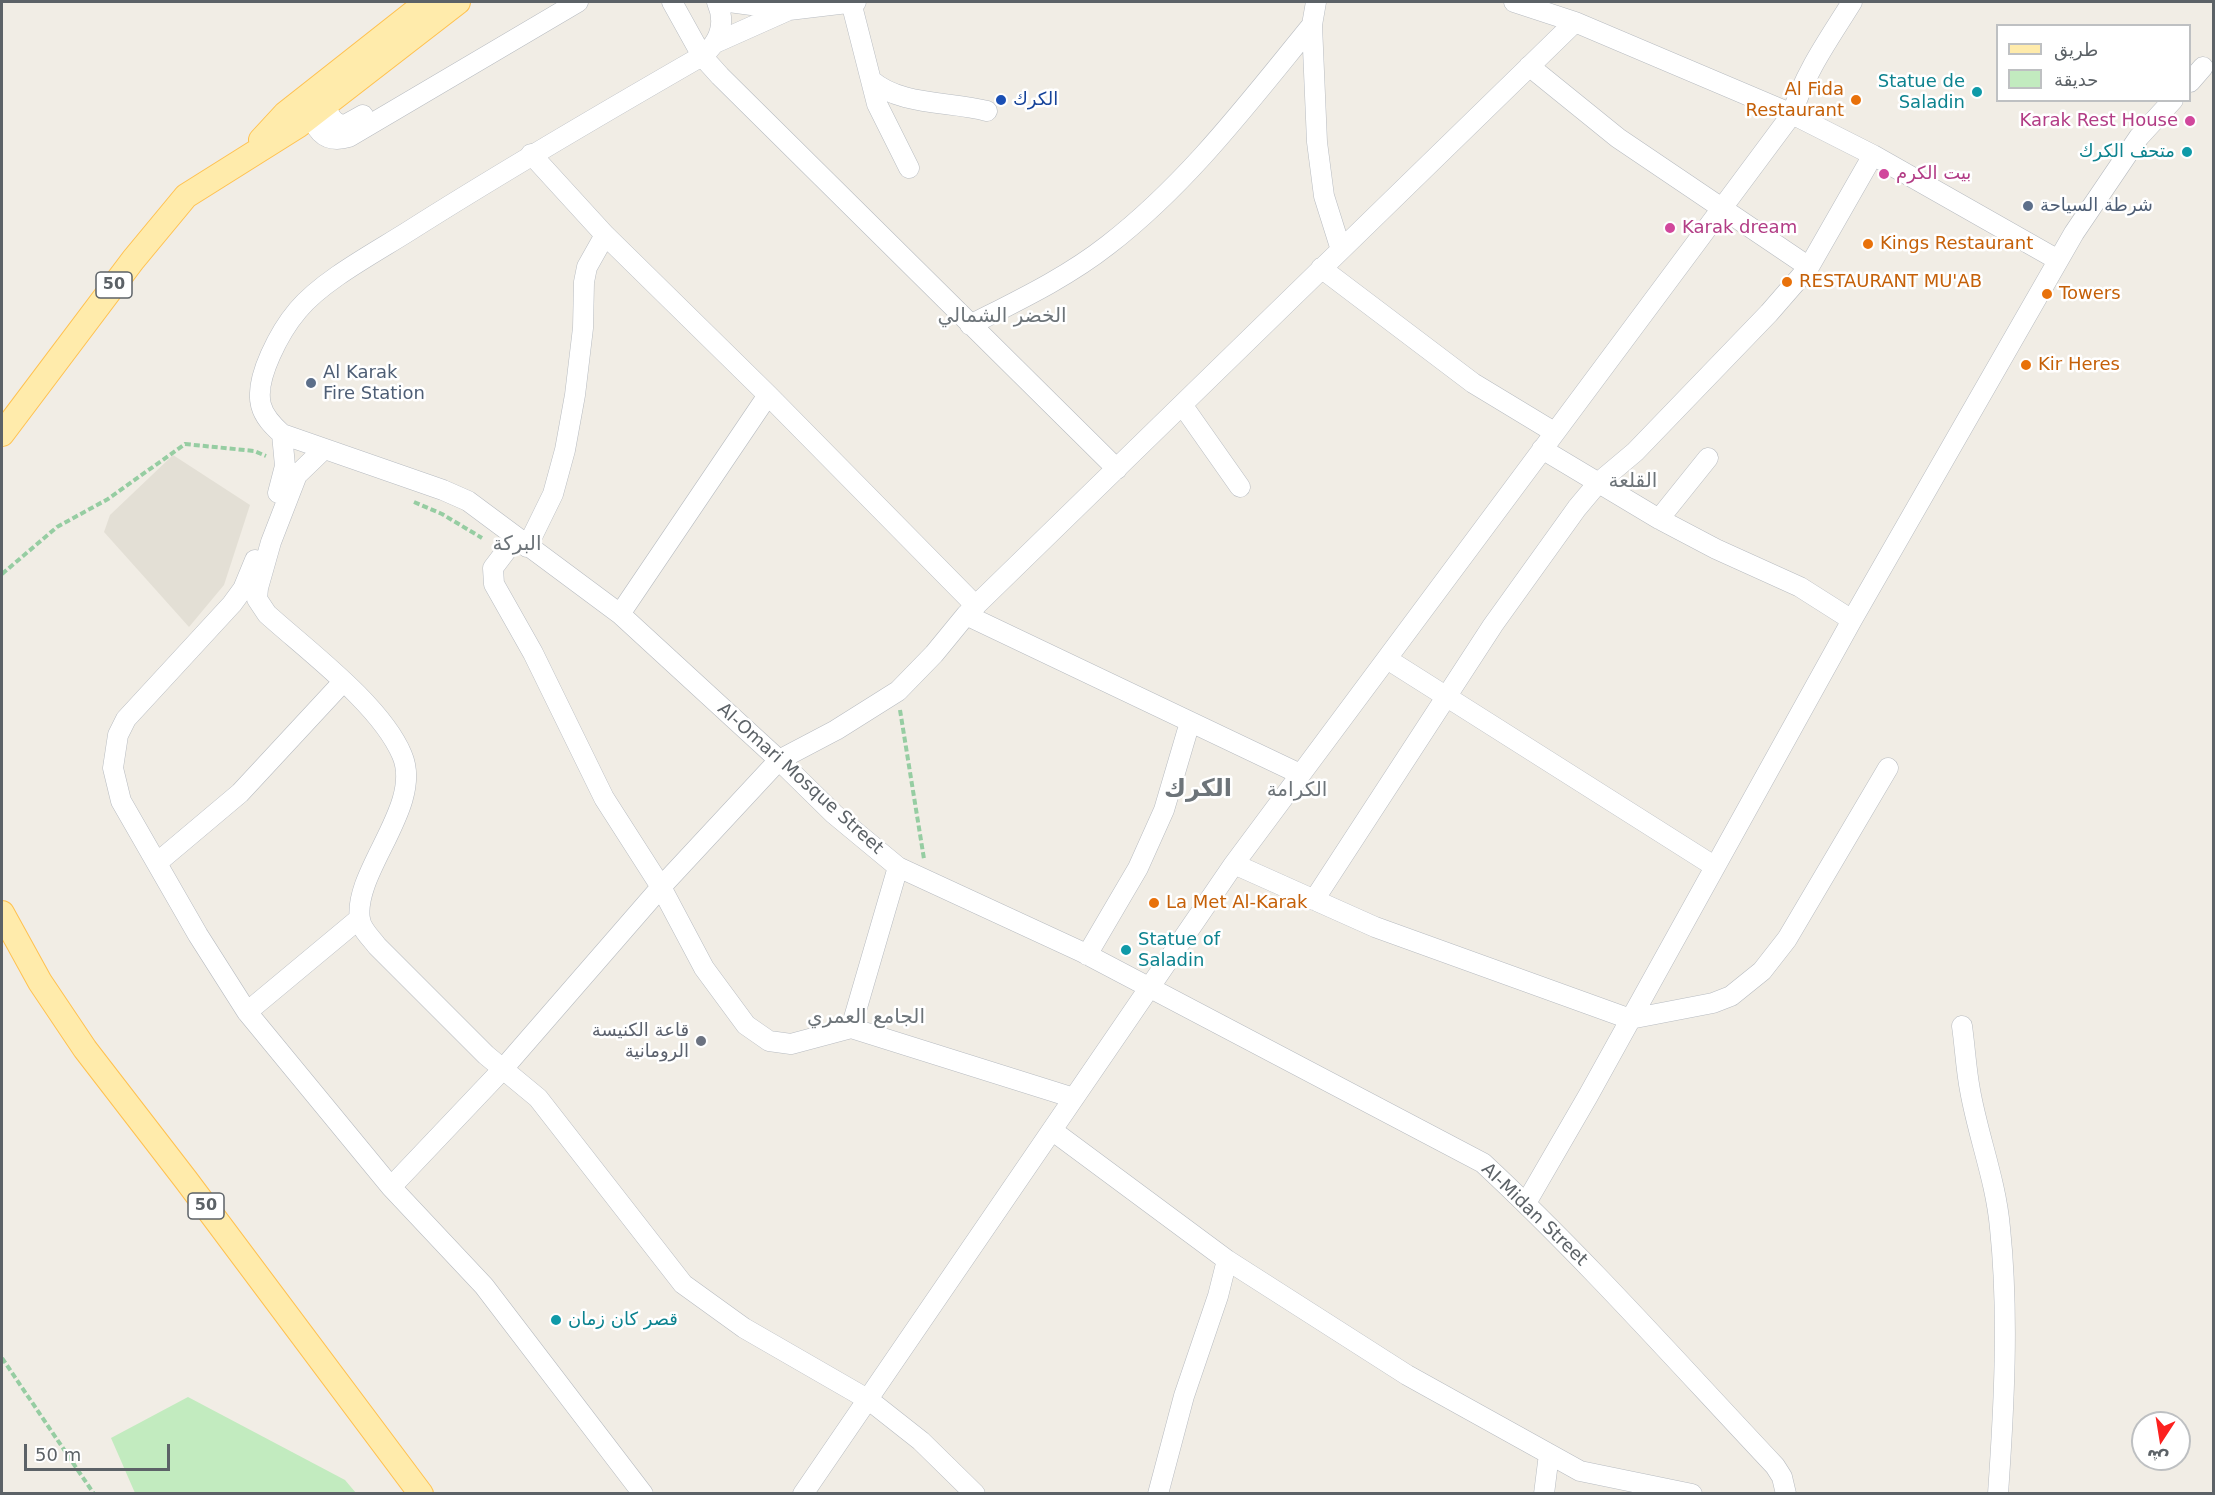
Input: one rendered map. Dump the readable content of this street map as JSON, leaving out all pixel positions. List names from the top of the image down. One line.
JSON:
{"streets":{"main road":["50"],"street":["AI-Omari Mosque Street","AI-Midan Street"]},"crossings":[["AI-Omari Mosque Street","AI-Midan Street"]],"districts":["الخضر الشمالي","القلعة","البركة","الكرك","الكرامة","الجامع العمري"],"places":["Statue de Saladin","الكرك","Al Fida Restaurant","Karak Rest House","متحف الكرك","بيت الكرم","شرطة السياحة","Karak dream","Kings Restaurant","RESTAURANT MU'AB","Towers","Kir Heres","Al Karak Fire Station","La Met Al-Karak","Statue of Saladin","قاعة الكنيسة الرومانية","قصر كان زمان"],"legend":["طريق","حديقة"],"scale_bar":"50 m","north":"bottom"}
